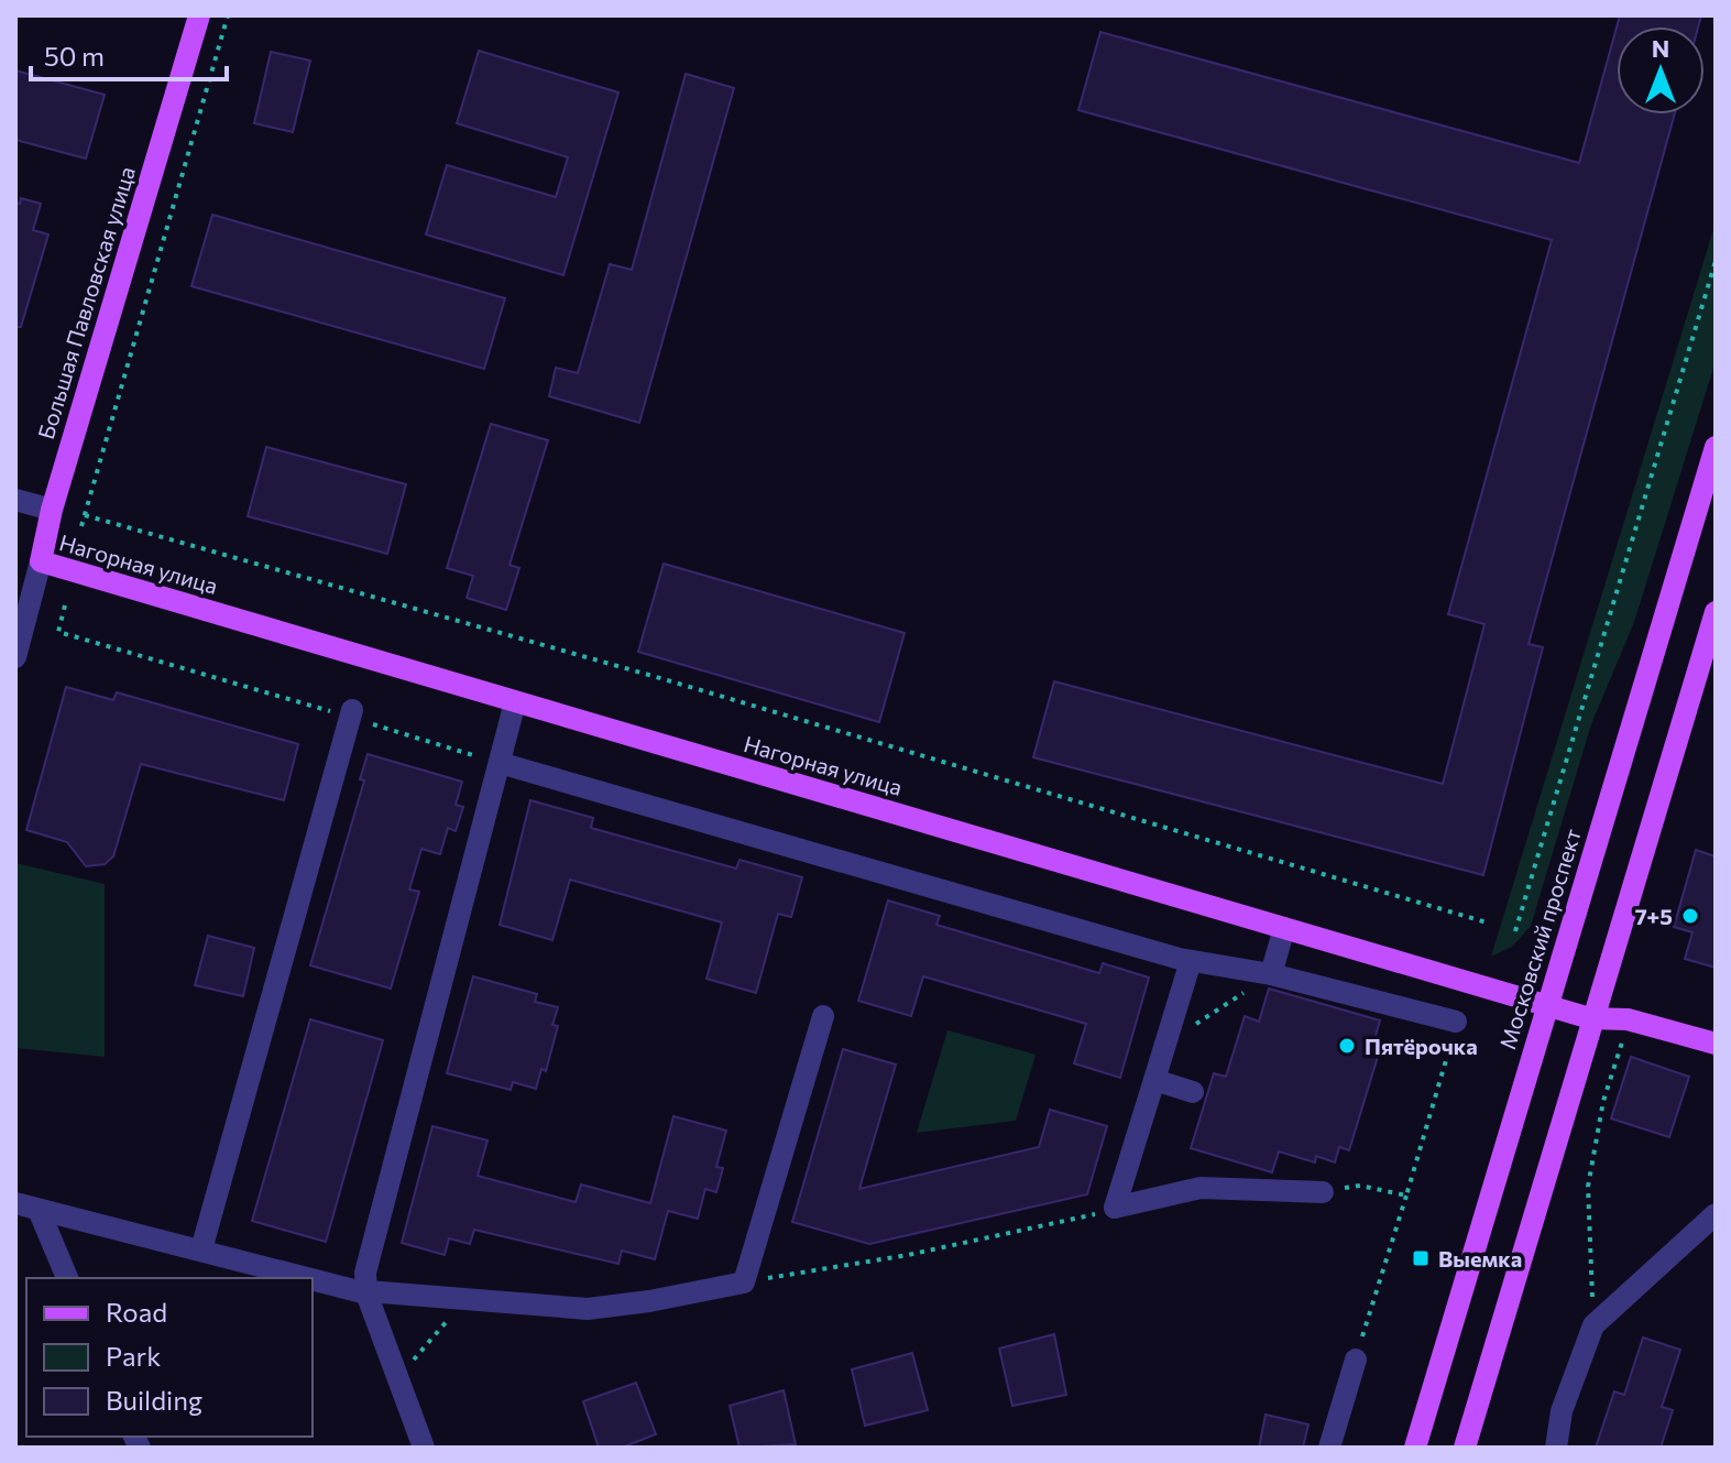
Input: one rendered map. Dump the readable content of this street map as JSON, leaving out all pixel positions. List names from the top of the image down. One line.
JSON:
{"streets":{"main road":["Большая Павловская улица","Нагорная улица","Московский проспект"]},"crossings":[["Большая Павловская улица","Нагорная улица"],["Нагорная улица","Московский проспект"]],"places":{"other":["7+5","Пятёрочка"],"transit":["Выемка"]},"legend":["Road","Park","Building"],"scale_bar":"50 m","north":"top"}
